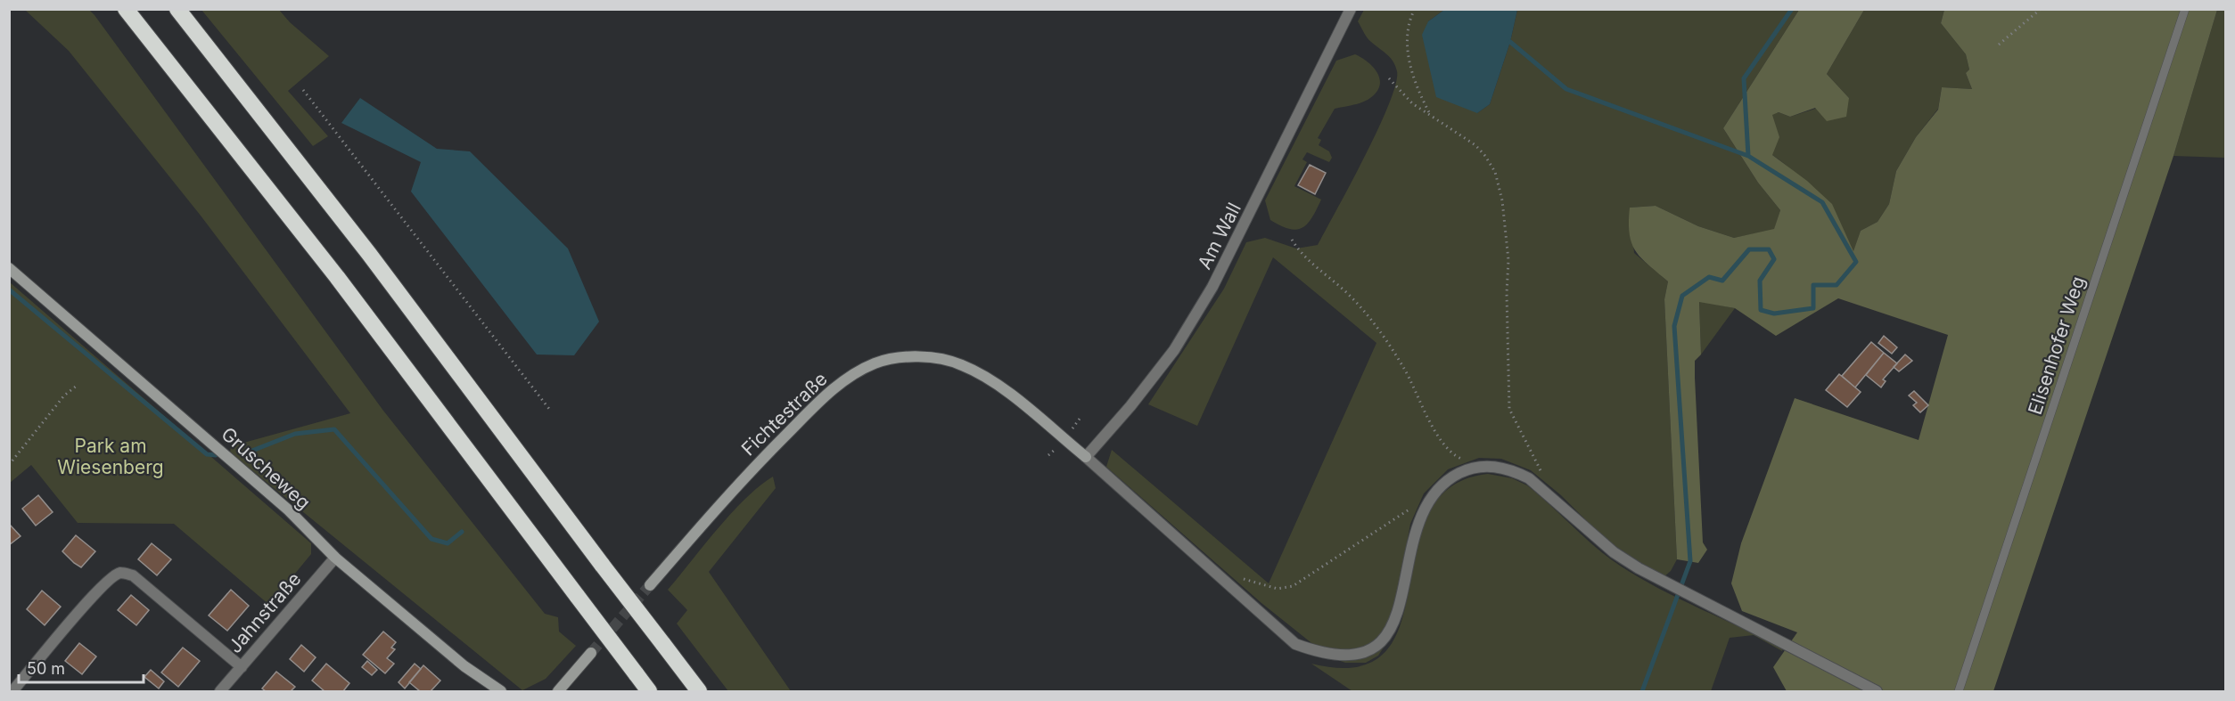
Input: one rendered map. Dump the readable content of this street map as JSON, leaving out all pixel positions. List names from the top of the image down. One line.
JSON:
{"streets":{"street":["Am Wall","Fichtestraße","Gruscheweg","Jahnstraße"],"lane":["Elisenhofer Weg"]},"crossings":[["Am Wall","Fichtestraße"],["Gruscheweg","Jahnstraße"]],"parks":["Park am Wiesenberg"],"scale_bar":"50 m"}
